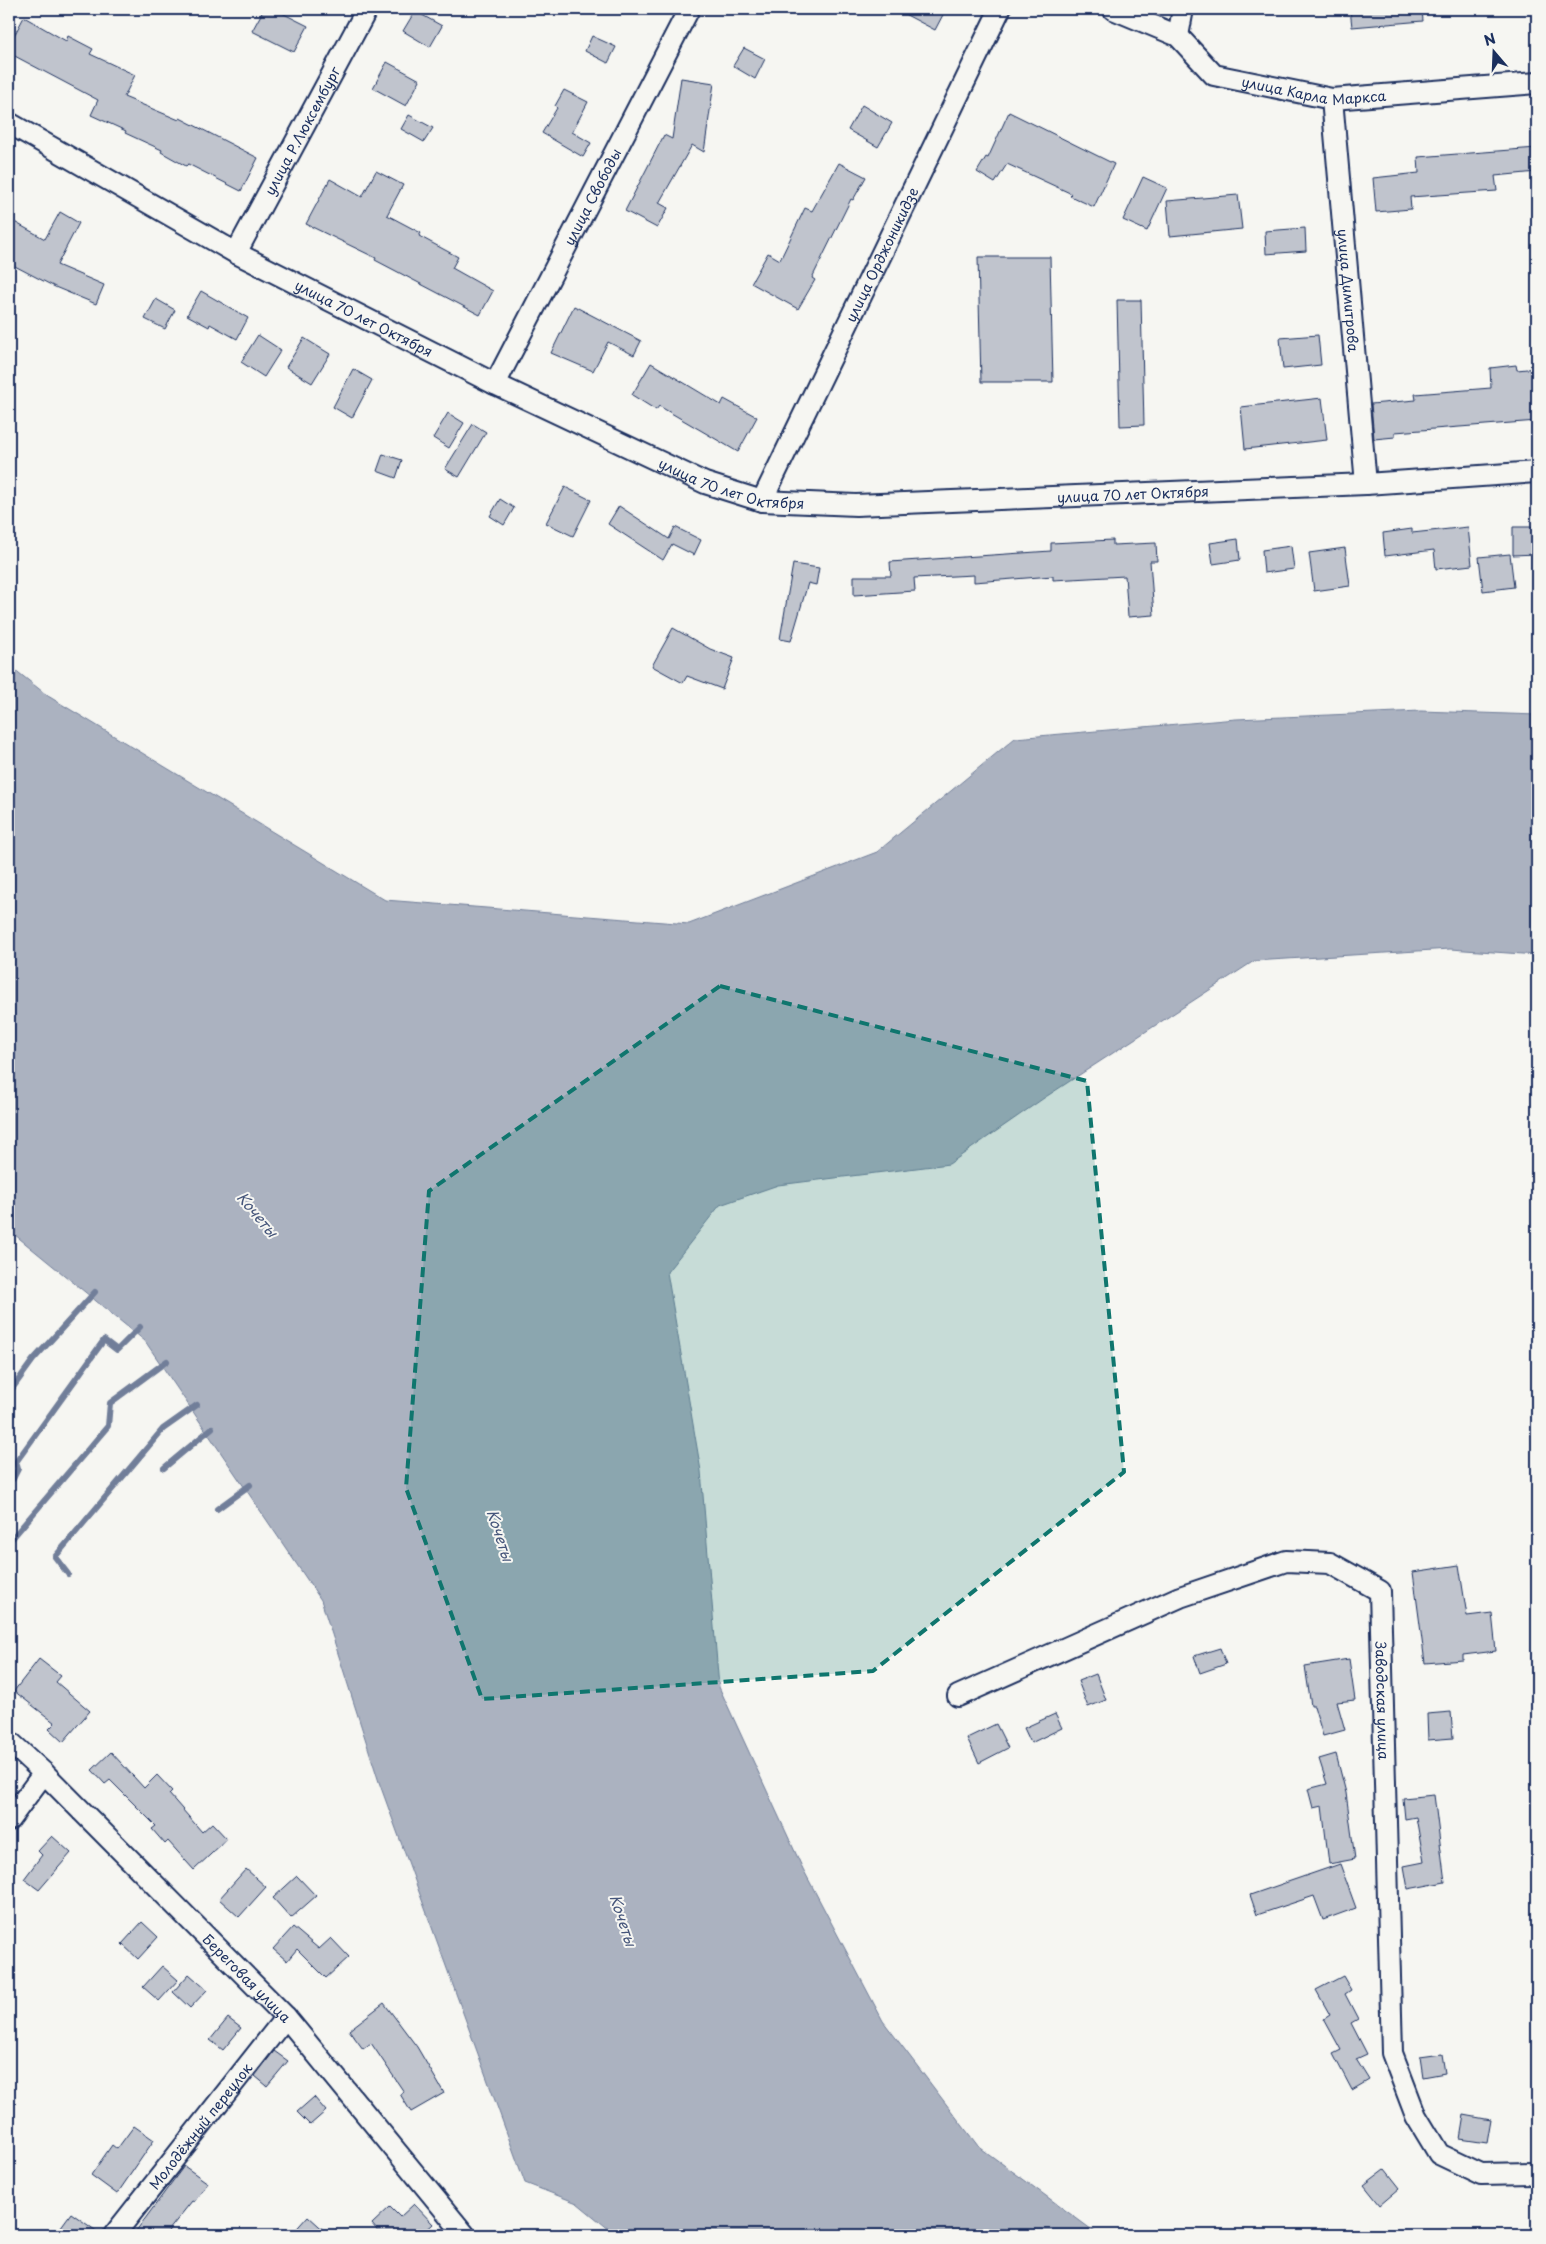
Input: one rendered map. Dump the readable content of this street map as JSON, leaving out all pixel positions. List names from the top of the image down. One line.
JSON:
{"streets":{"street":["улица Карла Маркса","улица Р.Люксембург","улица Свободы","улица Орджоникидзе","улица Димитрова","улица 70 лет Октября","Заводская улица","Береговая улица","Молодёжный переулок"]},"crossings":[["улица Карла Маркса","улица Димитрова"],["улица Р.Люксембург","улица 70 лет Октября"],["улица Свободы","улица 70 лет Октября"],["улица Орджоникидзе","улица 70 лет Октября"],["улица Димитрова","улица 70 лет Октября"],["Береговая улица","Молодёжный переулок"]],"water":["Кочеты"],"north":"top"}
